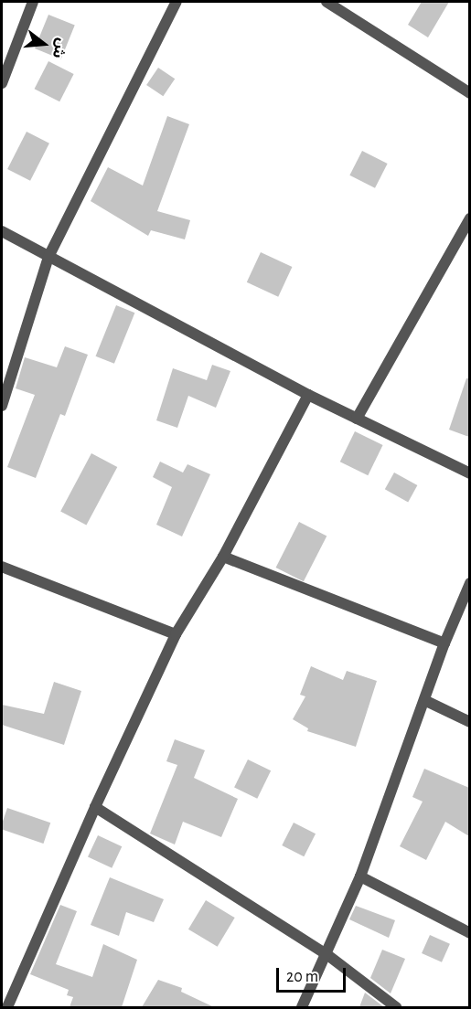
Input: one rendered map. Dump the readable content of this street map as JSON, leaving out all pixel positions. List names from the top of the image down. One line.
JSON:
{"scale_bar":"20 m","north":"right"}
